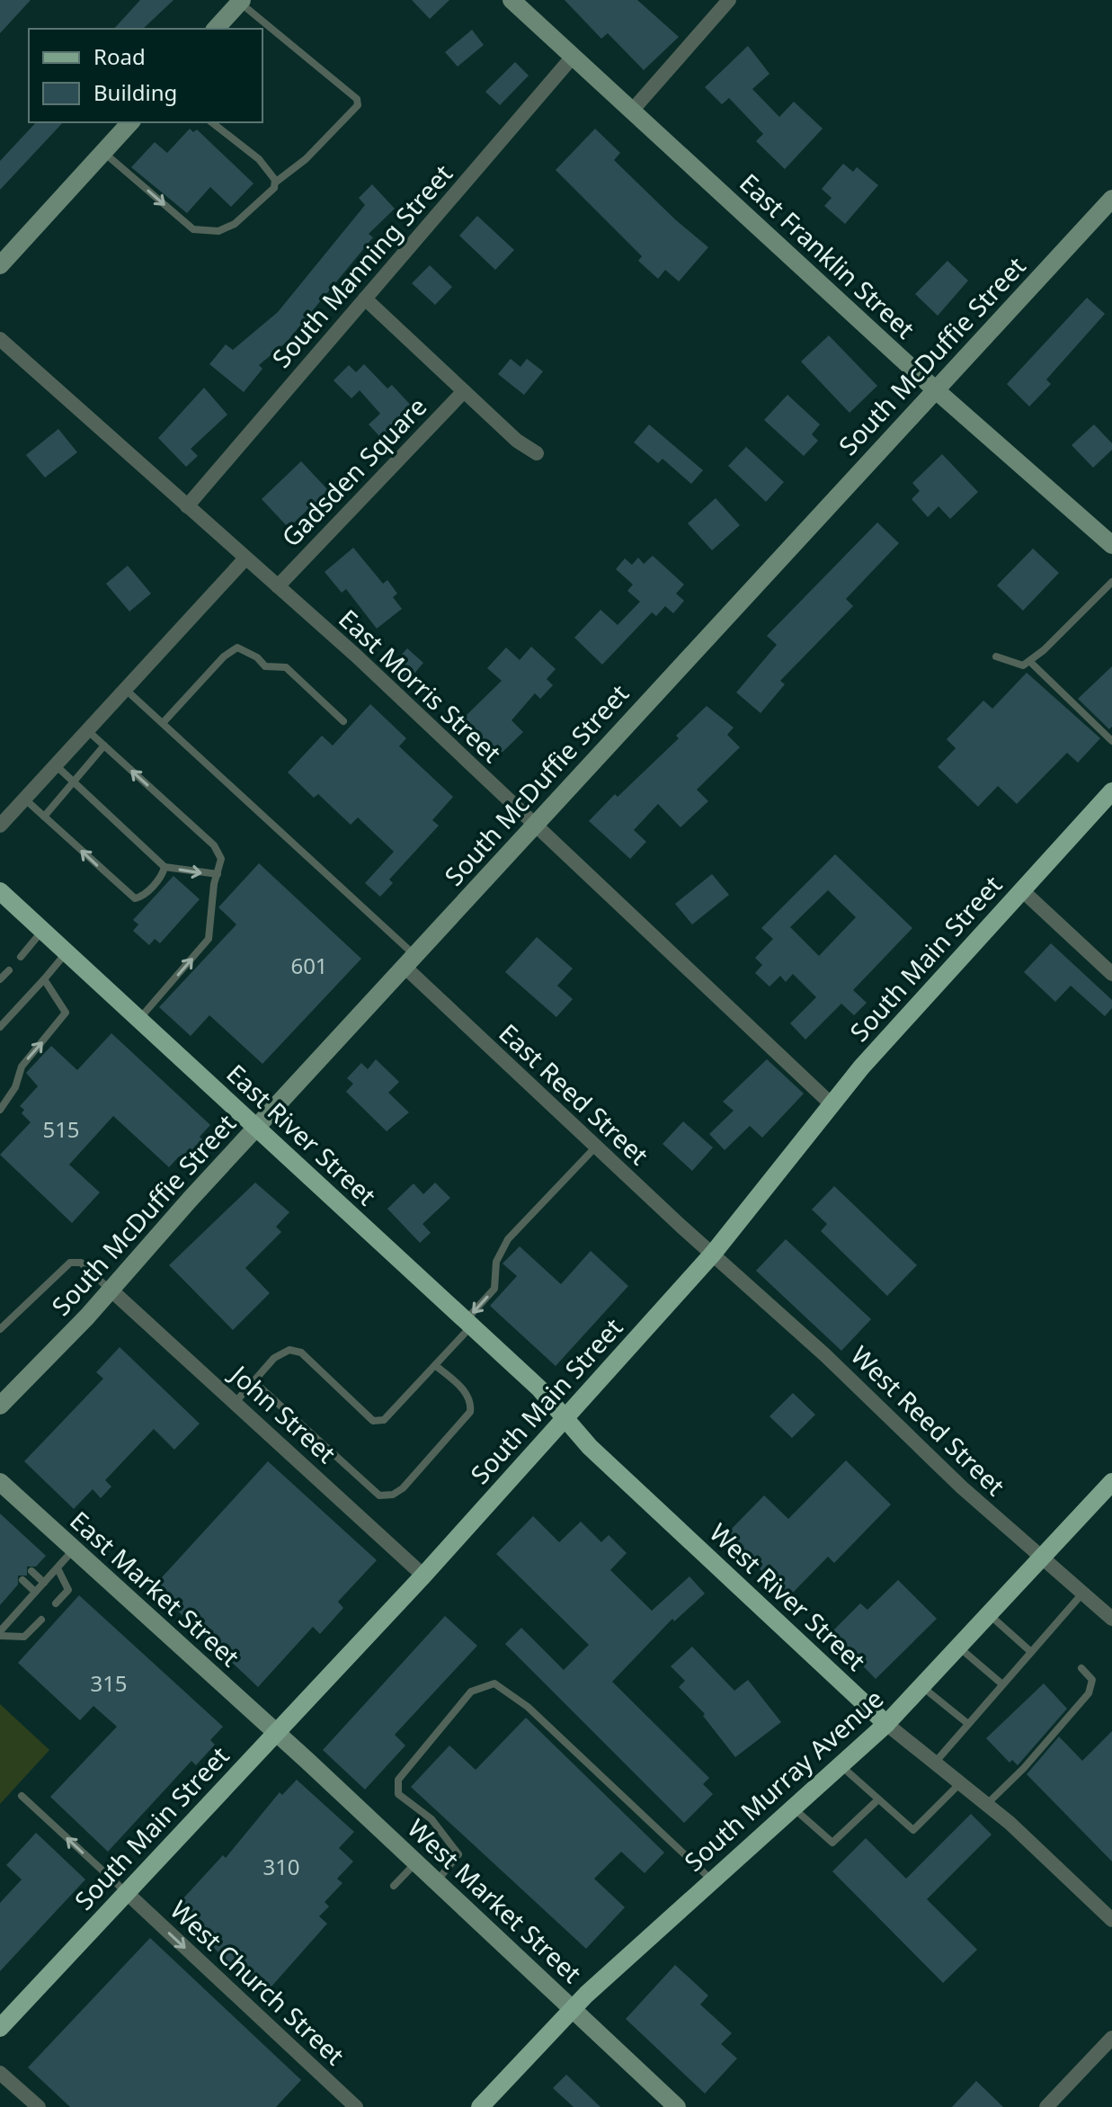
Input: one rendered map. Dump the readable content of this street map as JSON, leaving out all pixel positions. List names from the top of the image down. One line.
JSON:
{"streets":{"main road":["South Main Street","East River Street","West River Street","South Murray Avenue"],"street":["East Franklin Street","South Manning Street","South McDuffie Street","Gadsden Square","East Morris Street","East Reed Street","John Street","West Reed Street","East Market Street","West Market Street","West Church Street"]},"crossings":[["East Franklin Street","South Manning Street"],["East Franklin Street","South McDuffie Street"],["South Manning Street","Gadsden Square"],["South Manning Street","East Morris Street"],["South McDuffie Street","East Morris Street"],["South McDuffie Street","East Reed Street"],["South McDuffie Street","East River Street"],["South McDuffie Street","John Street"],["Gadsden Square","East Morris Street"],["East Morris Street","South Main Street"],["South Main Street","East Reed Street"],["South Main Street","East River Street"],["South Main Street","John Street"],["South Main Street","West Reed Street"],["South Main Street","East Market Street"],["South Main Street","West River Street"],["South Main Street","West Market Street"],["South Main Street","West Church Street"],["East Reed Street","West Reed Street"],["East River Street","West River Street"],["West Reed Street","South Murray Avenue"],["East Market Street","West Market Street"],["West River Street","South Murray Avenue"],["South Murray Avenue","West Market Street"]],"one_way":["West Church Street"],"house_numbers":["601","515","315","310"],"legend":["Road","Building"]}
